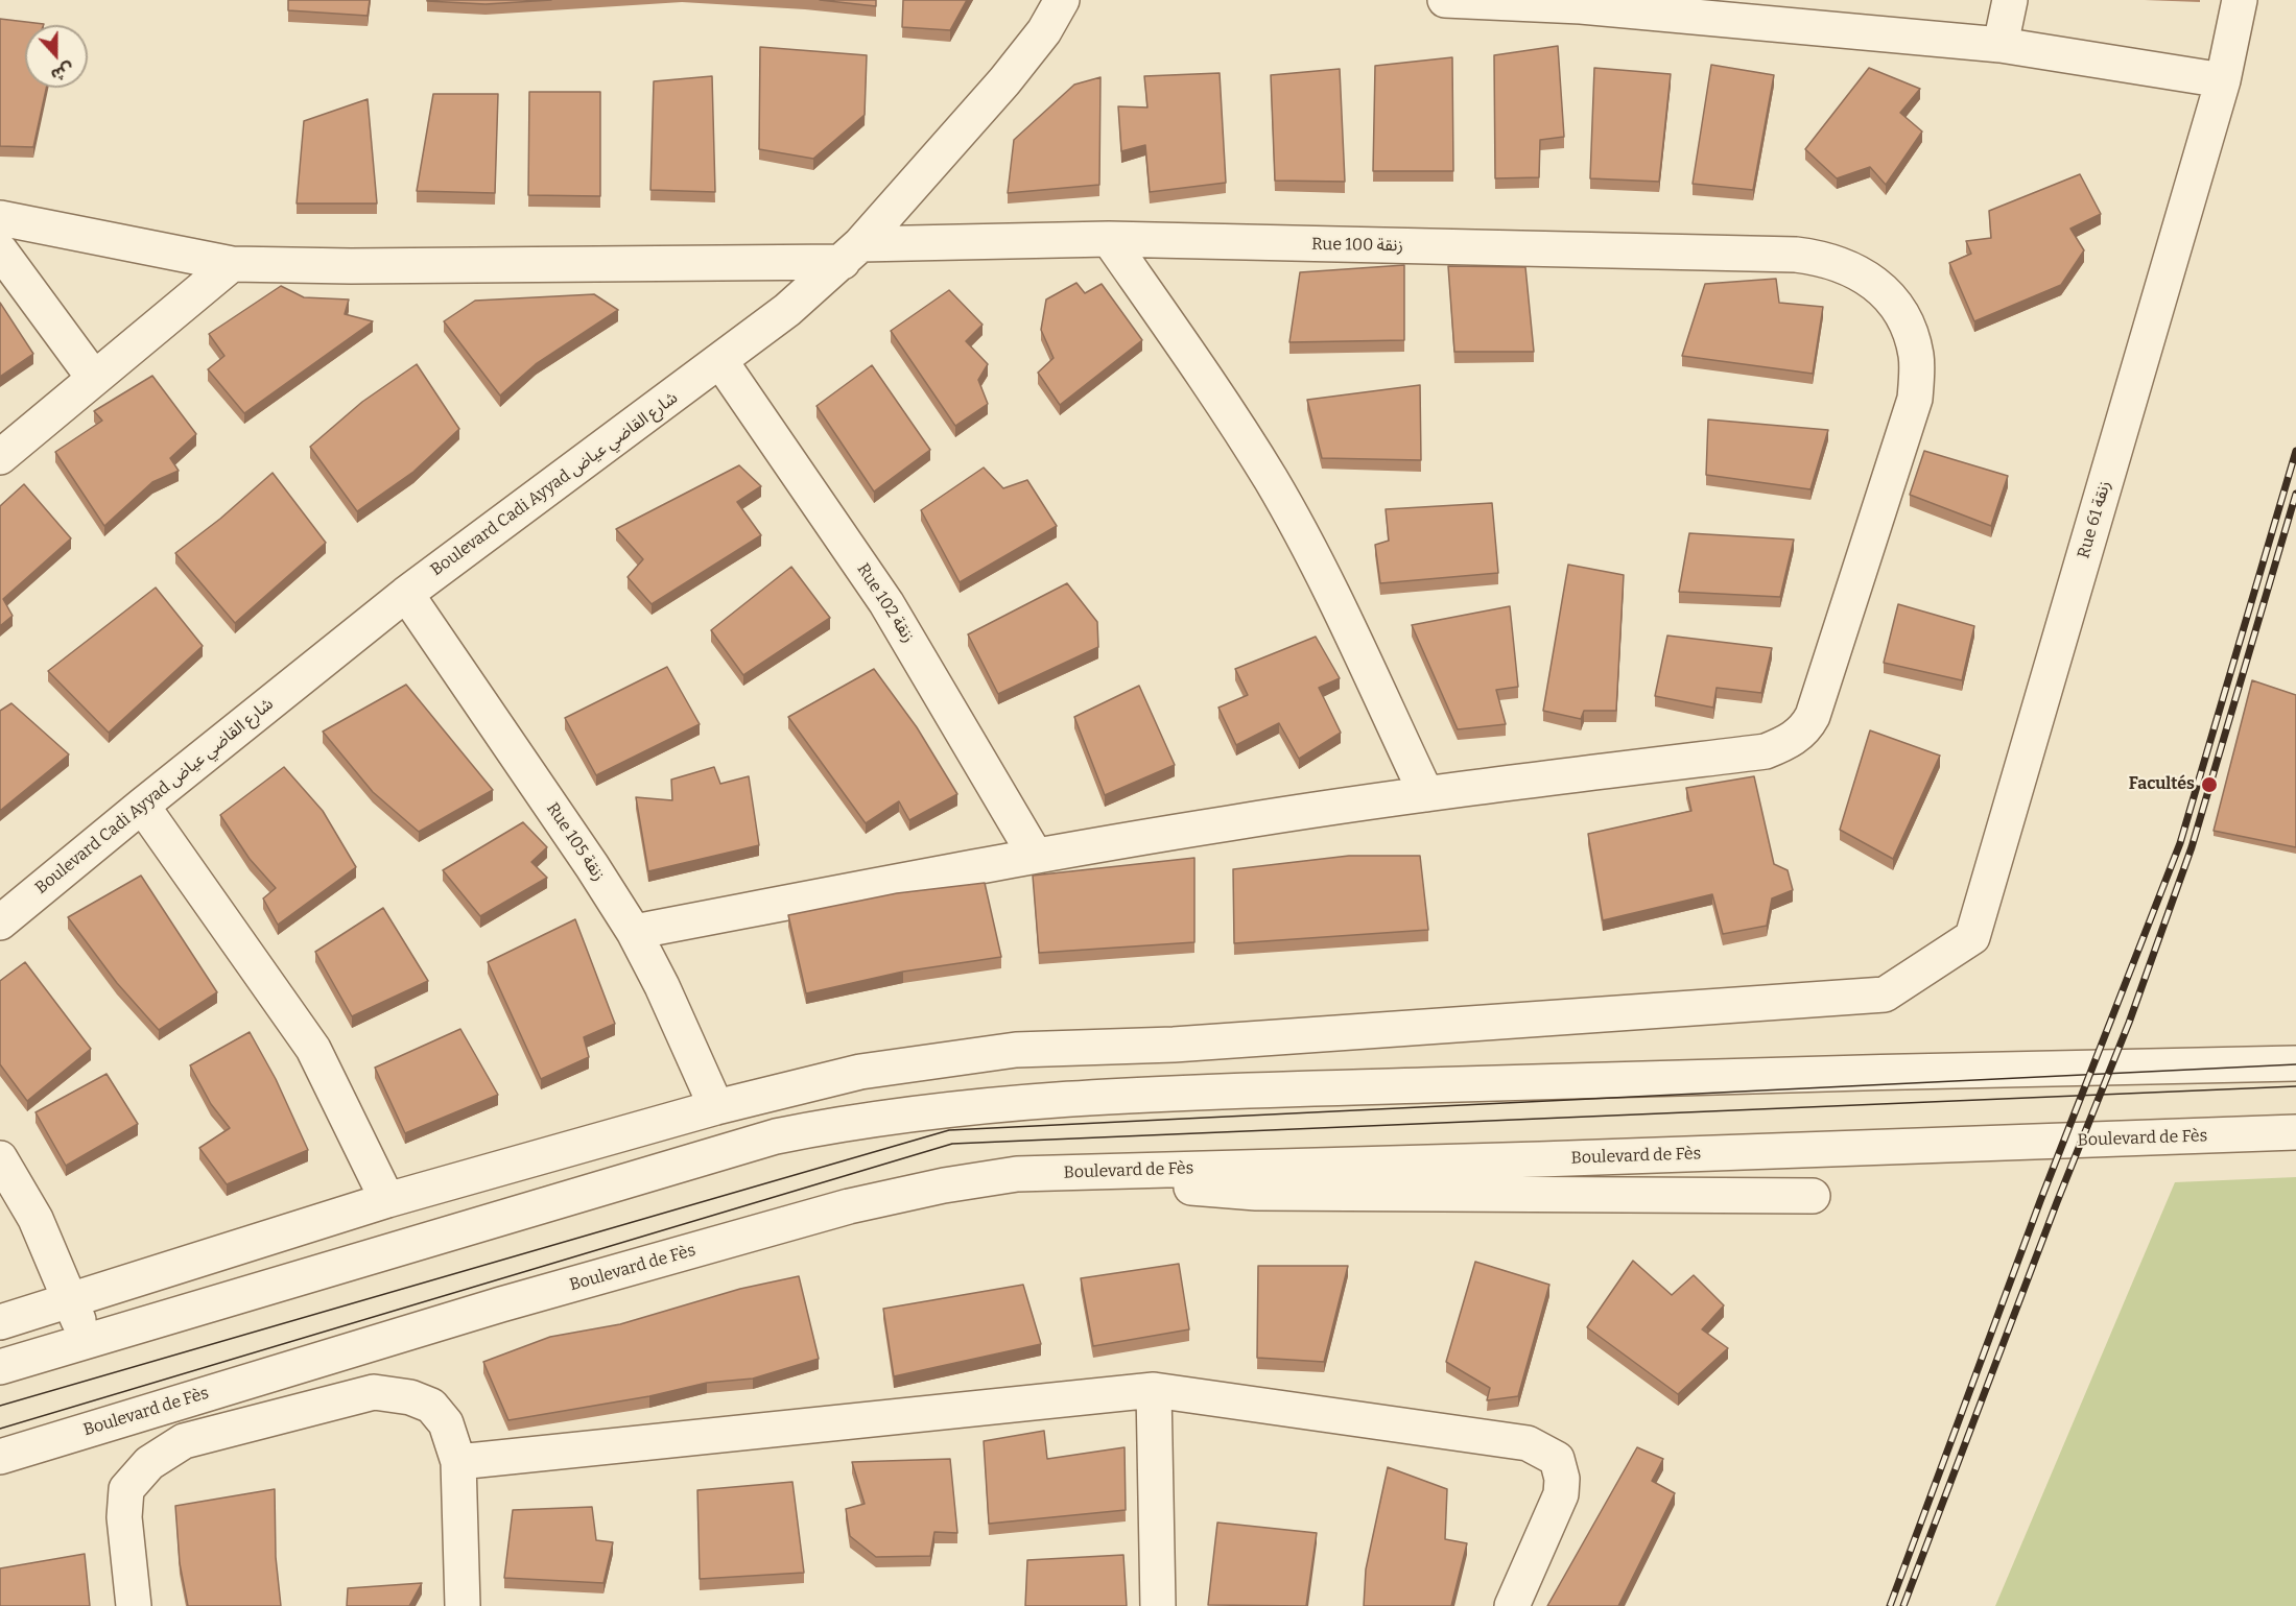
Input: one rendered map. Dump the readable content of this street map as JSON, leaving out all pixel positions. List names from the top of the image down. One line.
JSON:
{"streets":{"street":["Rue 100 زنقة","Boulevard Cadi Ayyad شارع القاضي عياض","Rue 61 زنقة","Rue 102 زنقة","Rue 105 زنقة","Boulevard de Fès"]},"crossings":[["Rue 100 زنقة","Boulevard Cadi Ayyad شارع القاضي عياض"],["Rue 100 زنقة","Rue 102 زنقة"],["Rue 100 زنقة","Rue 105 زنقة"],["Boulevard Cadi Ayyad شارع القاضي عياض","Rue 102 زنقة"],["Boulevard Cadi Ayyad شارع القاضي عياض","Rue 105 زنقة"],["Rue 61 زنقة","Rue 105 زنقة"]],"places":["Facultés"],"north":"bottom"}
